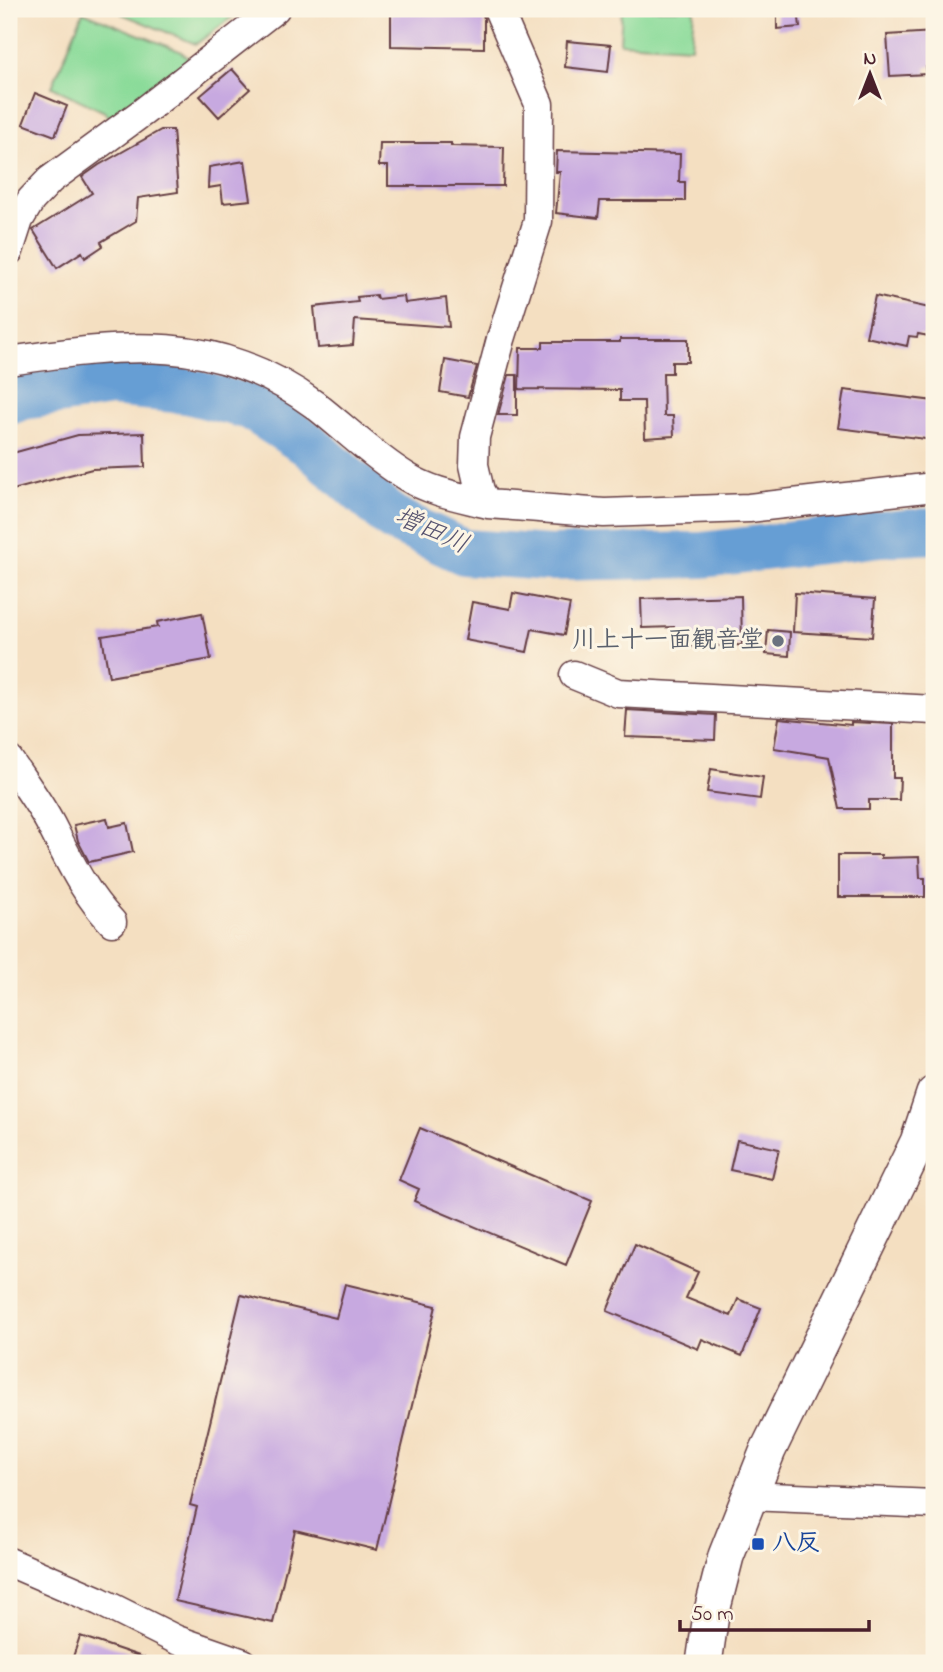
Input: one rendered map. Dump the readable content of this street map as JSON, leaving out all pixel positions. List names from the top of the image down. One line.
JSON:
{"water":["増田川"],"places":{"other":["川上十一面観音堂"],"transit":["八反"]},"scale_bar":"50 m","north":"top"}
